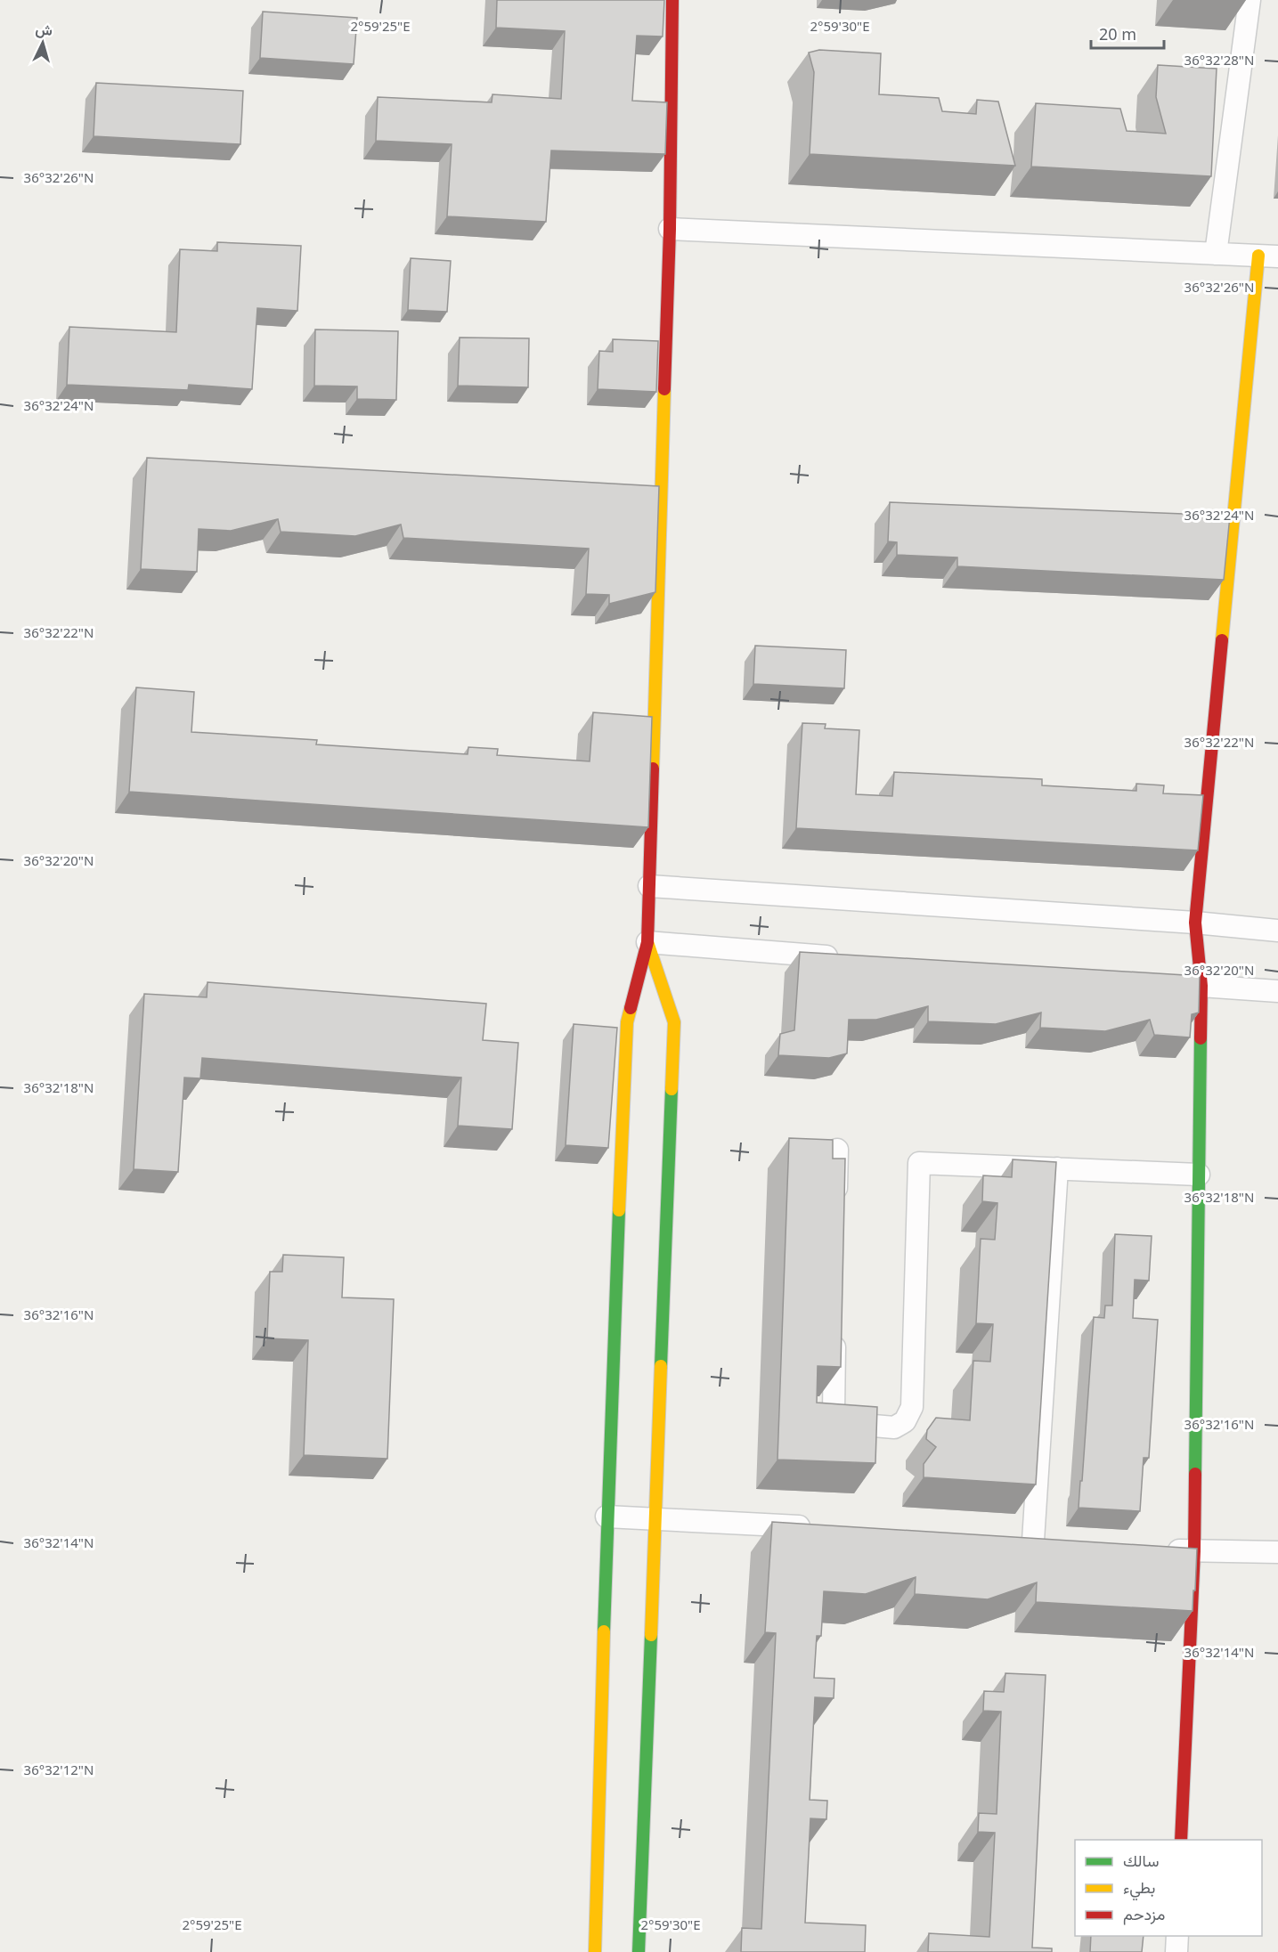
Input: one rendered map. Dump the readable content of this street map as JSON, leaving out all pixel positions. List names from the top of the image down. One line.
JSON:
{"legend":["سالك","بطيء","مزدحم"],"scale_bar":"20 m","north":"top","coordinates":["2°59'25\"E","2°59'30\"E","36°32'28\"N","36°32'26\"N","36°32'24\"N","36°32'22\"N","36°32'20\"N","36°32'18\"N","36°32'16\"N","36°32'14\"N","36°32'12\"N"]}
